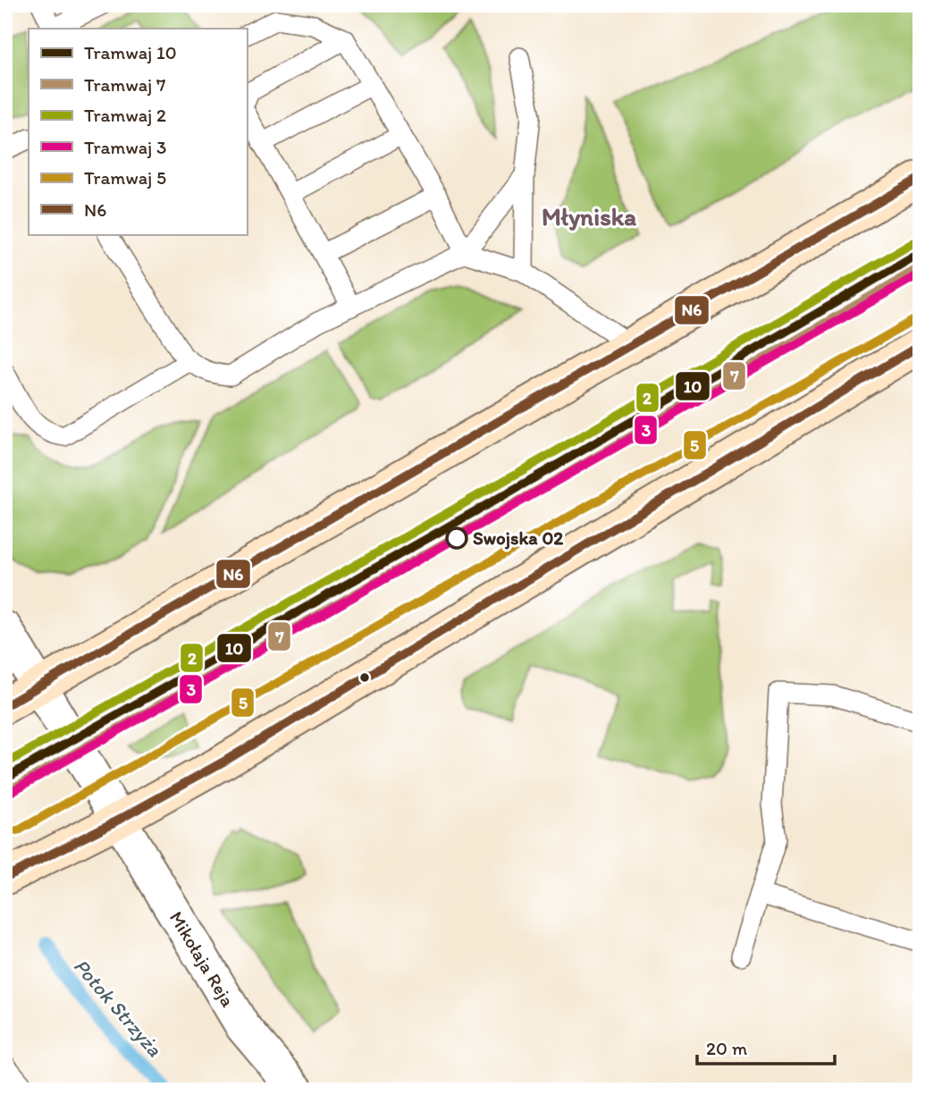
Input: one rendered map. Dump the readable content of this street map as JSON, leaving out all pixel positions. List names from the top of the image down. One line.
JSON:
{"streets":{"street":["Mikołaja Reja"]},"districts":["Młyniska"],"water":["Potok Strzyża"],"places":["Swojska 02"],"lines":["transit line N6","tram line 2","tram line 10","tram line 7","tram line 3","tram line 5"],"legend":["Tramwaj 10","Tramwaj 7","Tramwaj 2","Tramwaj 3","Tramwaj 5","N6"],"scale_bar":"20 m"}
